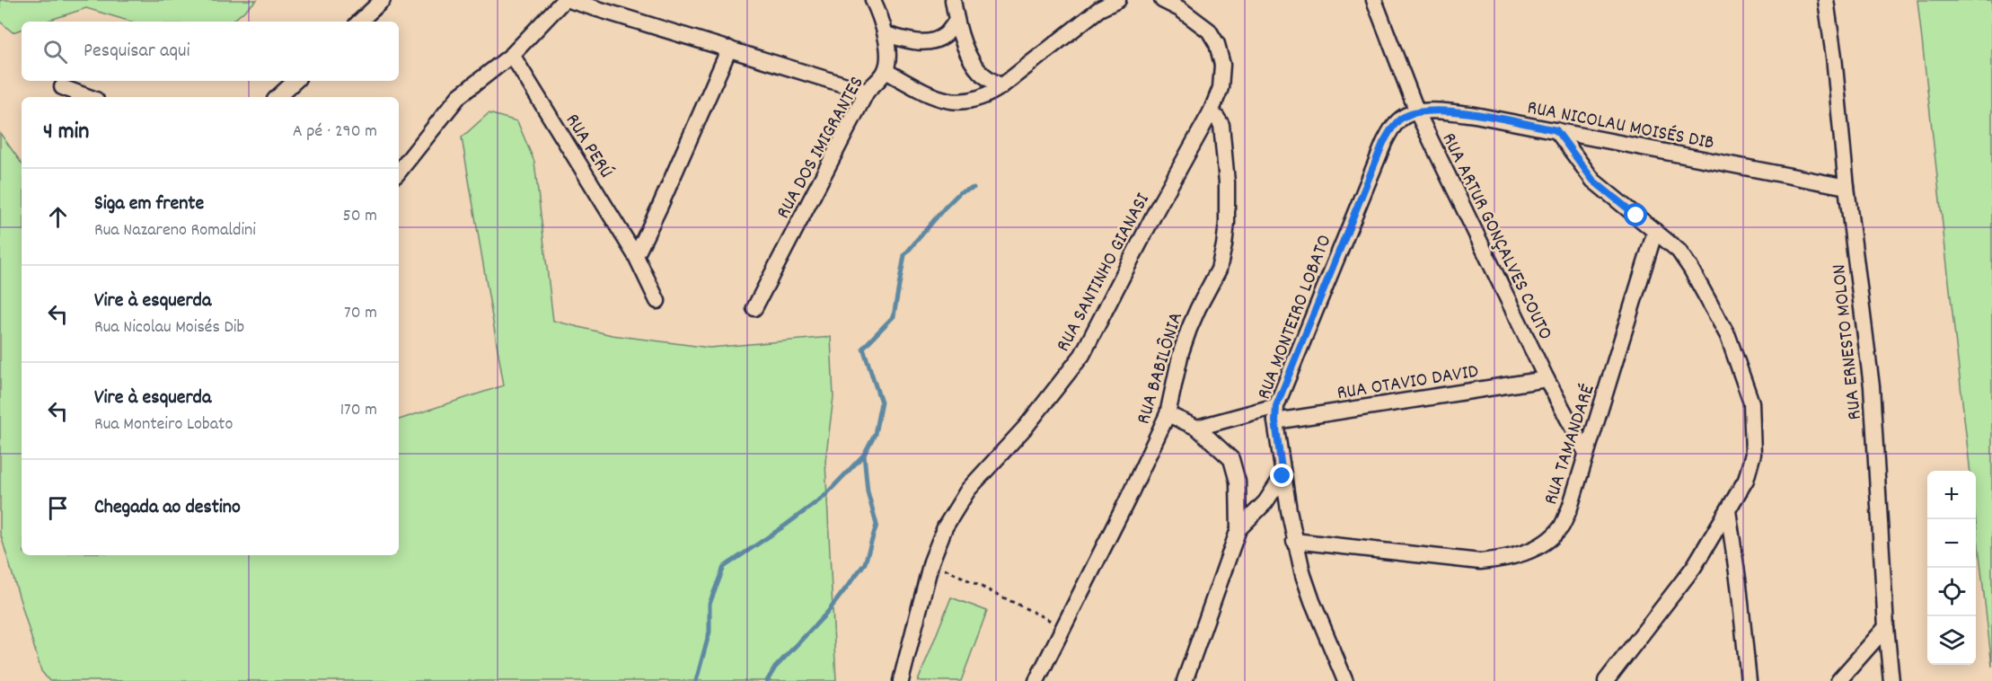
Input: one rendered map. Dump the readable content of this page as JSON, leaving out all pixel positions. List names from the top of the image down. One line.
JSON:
{"streets":{"street":["RUA NICOLAU MOISÉS DIB","RUA PERÚ","RUA DOS IMIGRANTES","RUA ARTUR GONÇALVES COUTO","RUA SANTINHO GIANASI","RUA MONTEIRO LOBATO","RUA ERNESTO MOLON","RUA BABILÔNIA","RUA OTAVIO DAVID","RUA TAMANDARÉ"]},"crossings":[["RUA NICOLAU MOISÉS DIB","RUA ARTUR GONÇALVES COUTO"],["RUA NICOLAU MOISÉS DIB","RUA MONTEIRO LOBATO"],["RUA NICOLAU MOISÉS DIB","RUA ERNESTO MOLON"],["RUA ARTUR GONÇALVES COUTO","RUA OTAVIO DAVID"],["RUA ARTUR GONÇALVES COUTO","RUA TAMANDARÉ"],["RUA SANTINHO GIANASI","RUA BABILÔNIA"],["RUA MONTEIRO LOBATO","RUA OTAVIO DAVID"],["RUA MONTEIRO LOBATO","RUA TAMANDARÉ"]],"page":{"search":"Pesquisar aqui","heading":["4 min","A pé · 290 m"],"list":[["Siga em frente","Rua Nazareno Romaldini","50 m"],["Vire à esquerda","Rua Nicolau Moisés Dib","70 m"],["Vire à esquerda","Rua Monteiro Lobato","170 m"],"Chegada ao destino"],"map_buttons":["+","−"]}}
